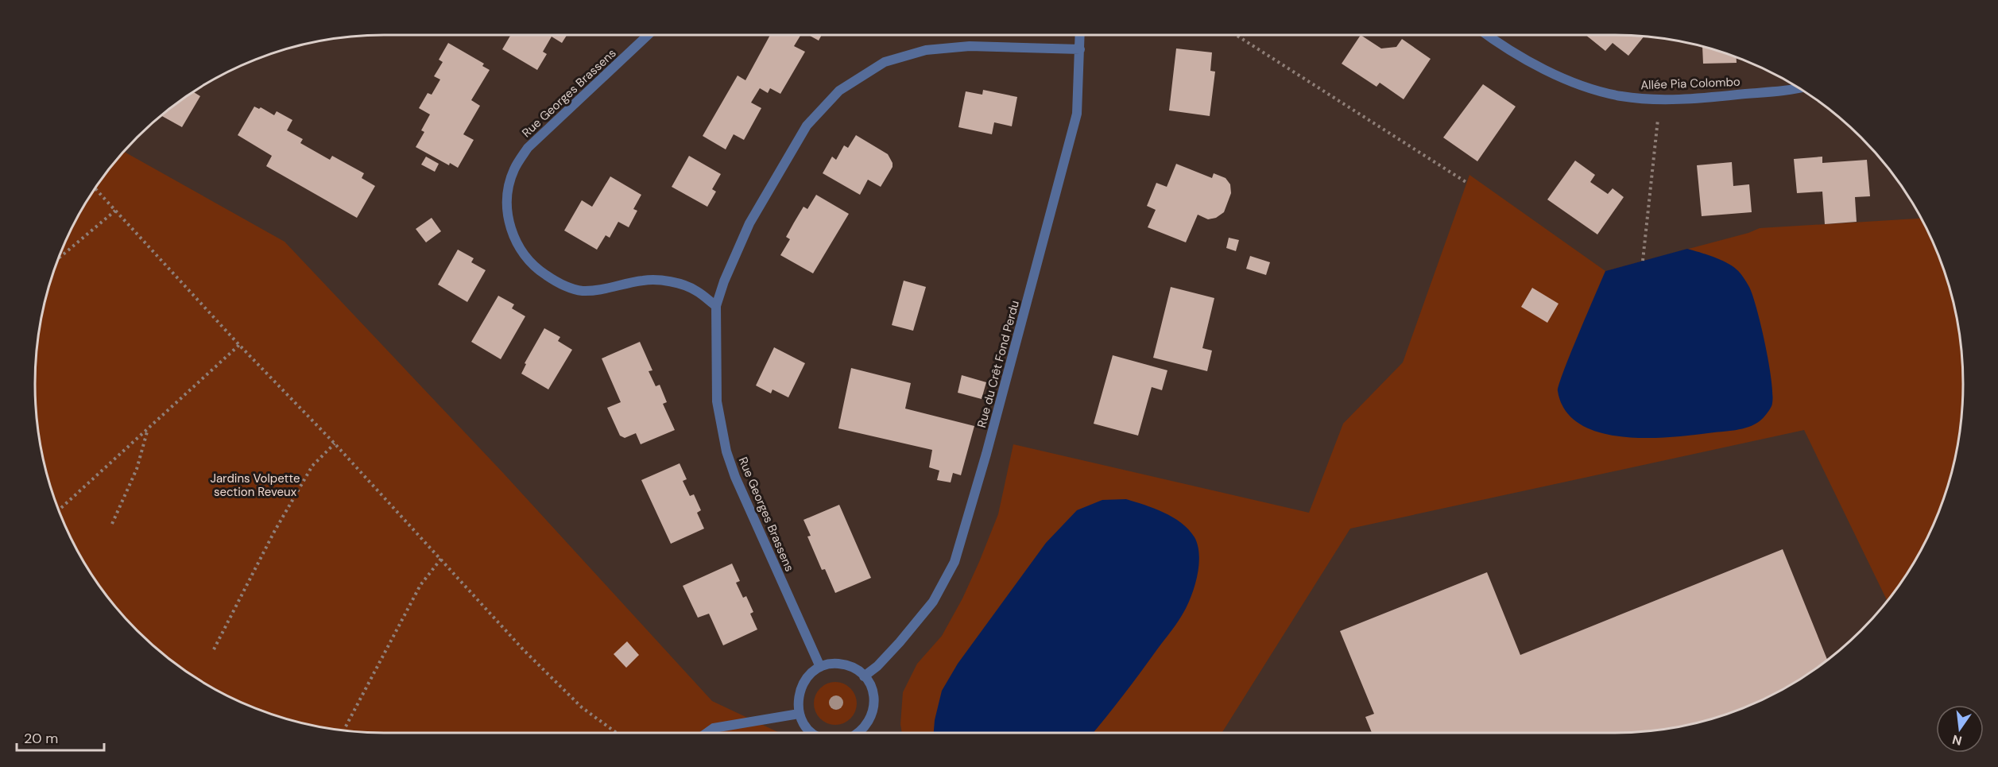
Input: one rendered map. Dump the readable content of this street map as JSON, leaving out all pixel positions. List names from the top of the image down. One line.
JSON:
{"streets":{"street":["Allée Pia Colombo","Rue Georges Brassens","Rue du Crêt Fond Perdu"]},"crossings":[["Rue Georges Brassens","Rue du Crêt Fond Perdu"]],"parks":["Jardins Volpette section Reveux"],"scale_bar":"20 m","north":"bottom"}
